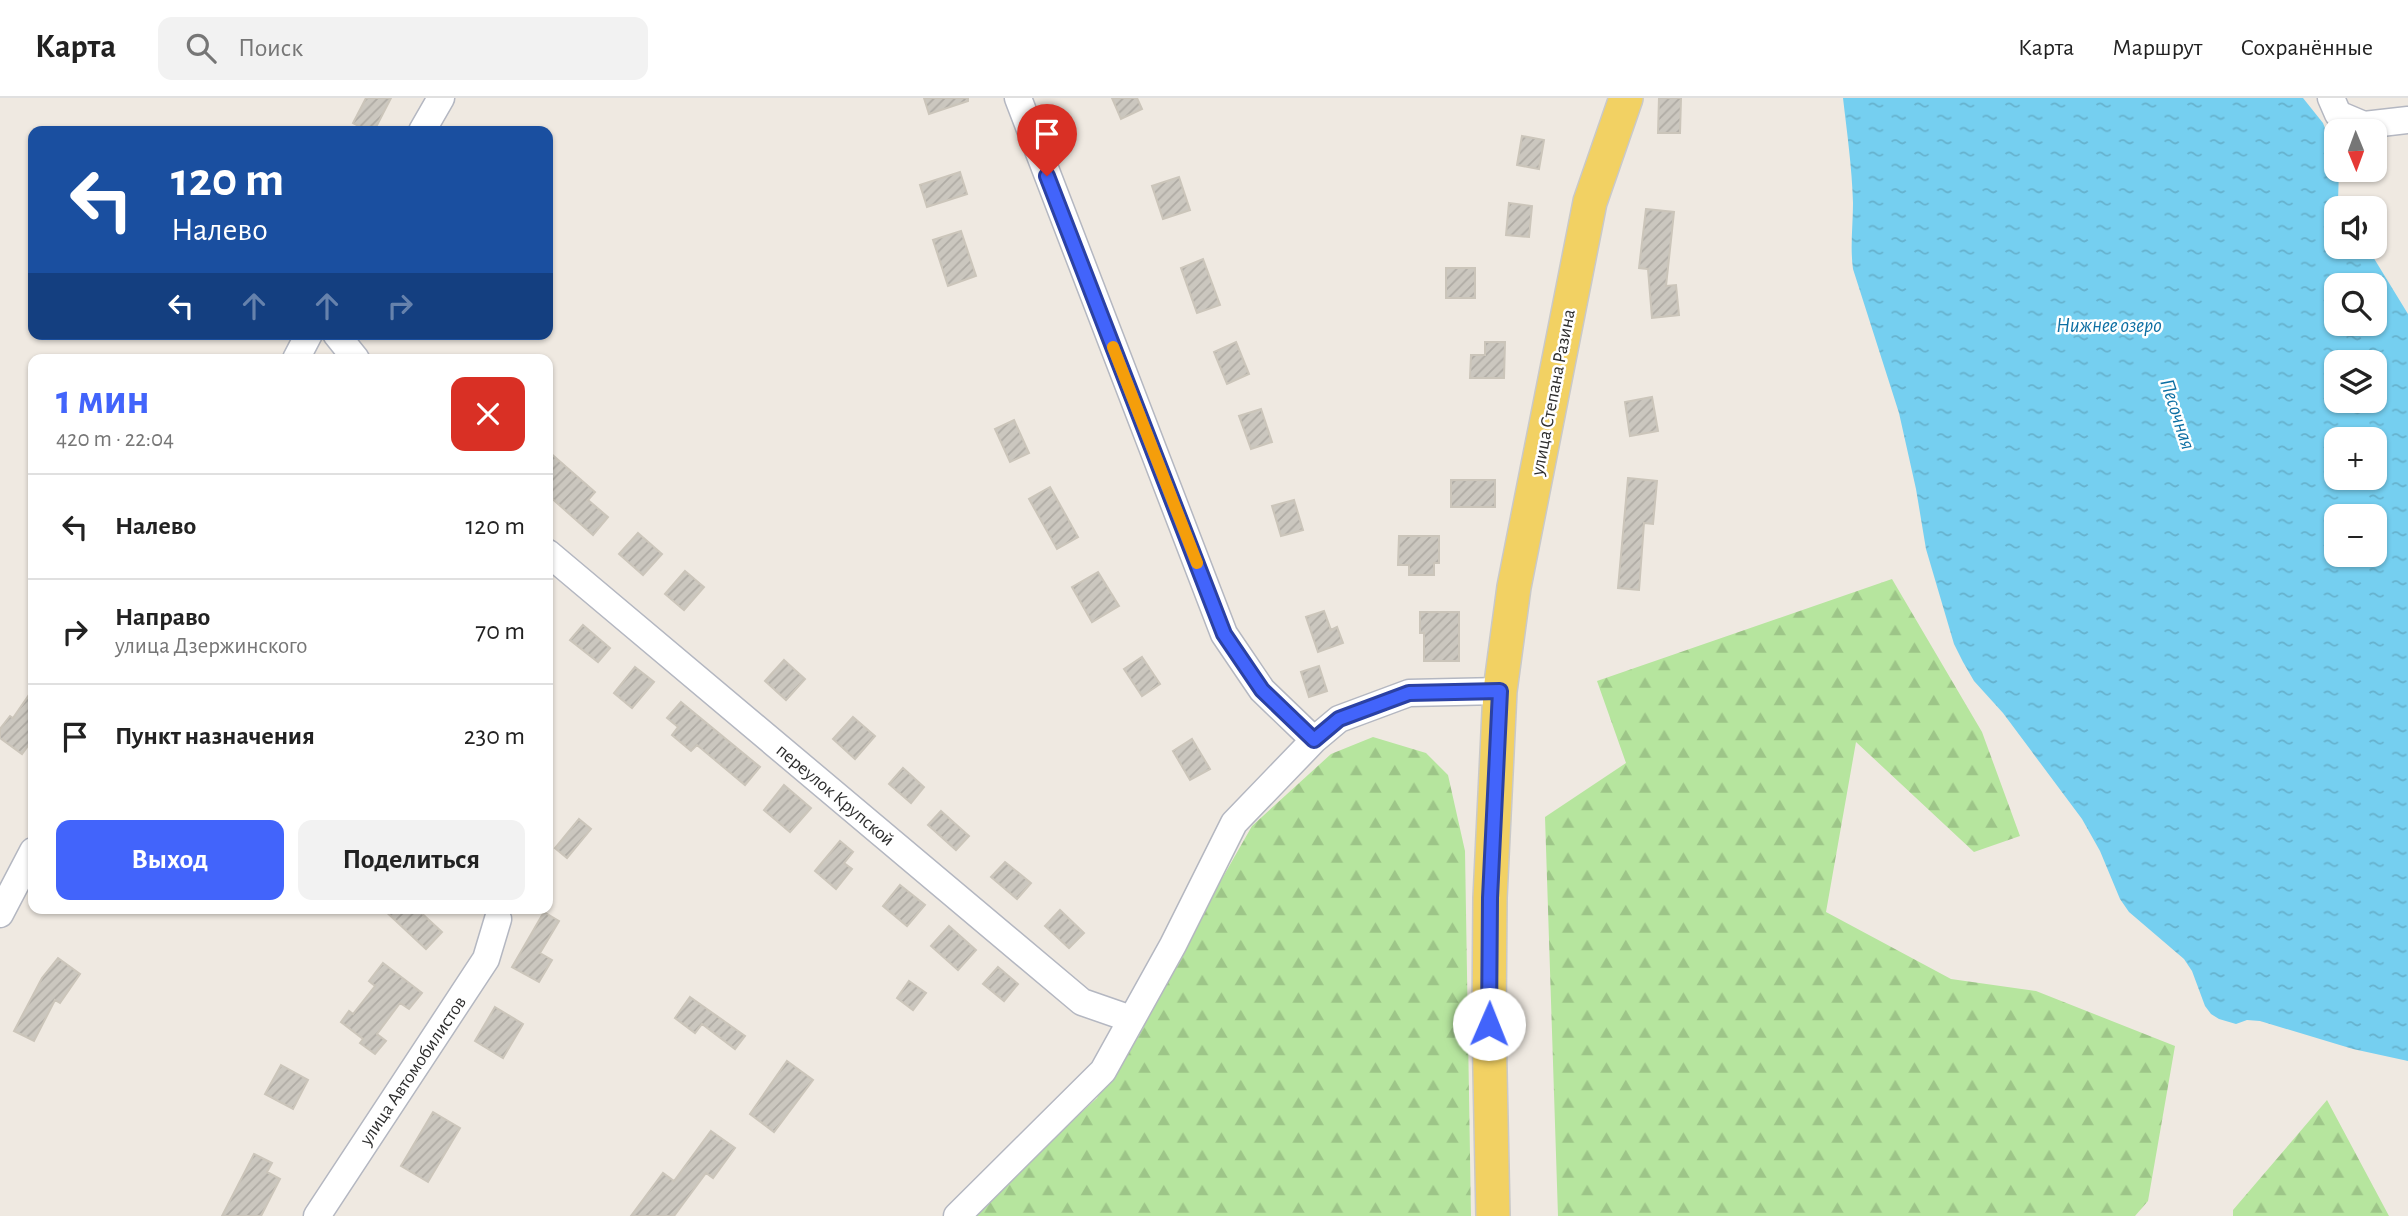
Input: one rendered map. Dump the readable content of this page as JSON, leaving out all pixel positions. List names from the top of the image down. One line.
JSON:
{"streets":{"main road":["улица Степана Разина"],"street":["переулок Крупской","улица Автомобилистов"]},"water":["Нижнее озеро","Песочная"],"north":"bottom","page":{"header":"Карта","search":"Поиск","nav":["Карта","Маршрут","Сохранённые"],"map_buttons":["+","−"],"turn":["120 m","Налево"],"heading":["1 мин","420 m · 22:04"],"list":[{"name":"Налево","value":"120 m"},{"name":"Направо","note":"улица Дзержинского","value":"70 m"},{"name":"Пункт назначения","value":"230 m"}],"buttons":["Выход","Поделиться"]}}
